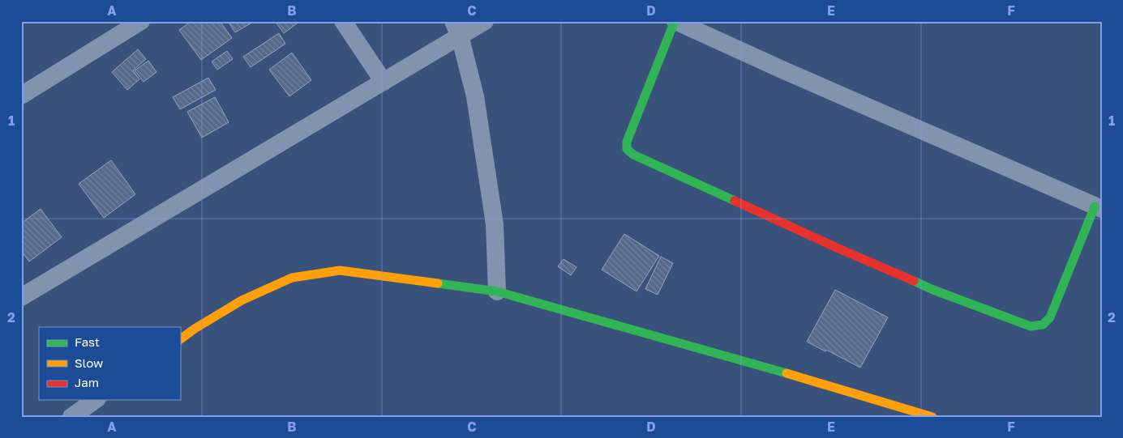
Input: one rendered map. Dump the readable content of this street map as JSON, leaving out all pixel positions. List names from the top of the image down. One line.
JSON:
{"legend":["Fast","Slow","Jam"],"grid":{"columns":["A","B","C","D","E","F"],"rows":["1","2"]}}
